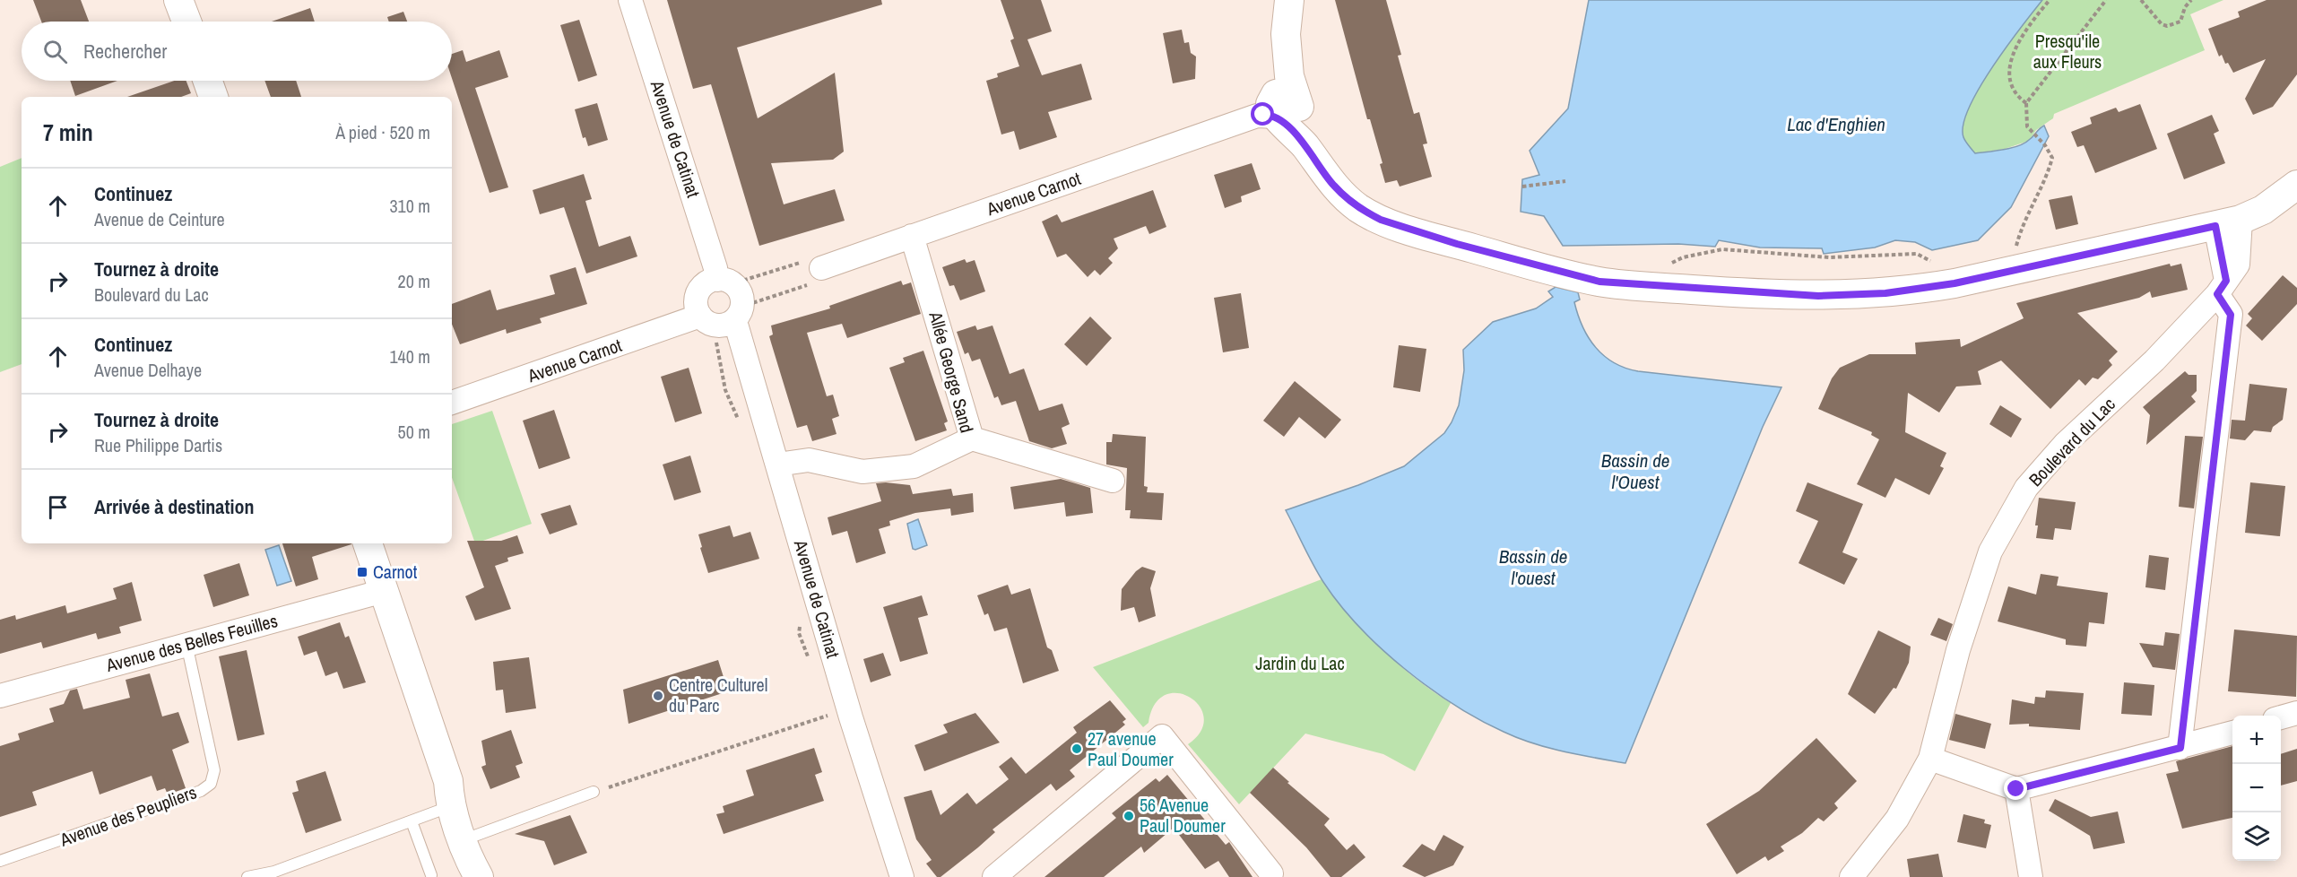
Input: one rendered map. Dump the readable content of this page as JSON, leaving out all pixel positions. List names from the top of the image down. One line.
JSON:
{"streets":{"street":["Avenue de Catinat","Avenue Carnot","Allée George Sand","Boulevard du Lac","Avenue des Belles Feuilles"],"lane":["Avenue des Peupliers"]},"crossings":[["Avenue de Catinat","Allée George Sand"],["Avenue Carnot","Allée George Sand"],["Avenue des Belles Feuilles","Avenue des Peupliers"]],"water":["Lac d'Enghien","Bassin de l'Ouest","Bassin de l'ouest"],"parks":["Presqu'ile aux Fleurs","Jardin du Lac"],"places":{"transit":["Carnot"],"other":["Centre Culturel du Parc","27 avenue Paul Doumer","56 Avenue Paul Doumer"]},"page":{"search":"Rechercher","heading":["7 min","À pied · 520 m"],"list":[["Continuez","Avenue de Ceinture","310 m"],["Tournez à droite","Boulevard du Lac","20 m"],["Continuez","Avenue Delhaye","140 m"],["Tournez à droite","Rue Philippe Dartis","50 m"],"Arrivée à destination"],"map_buttons":["+","−"]}}
